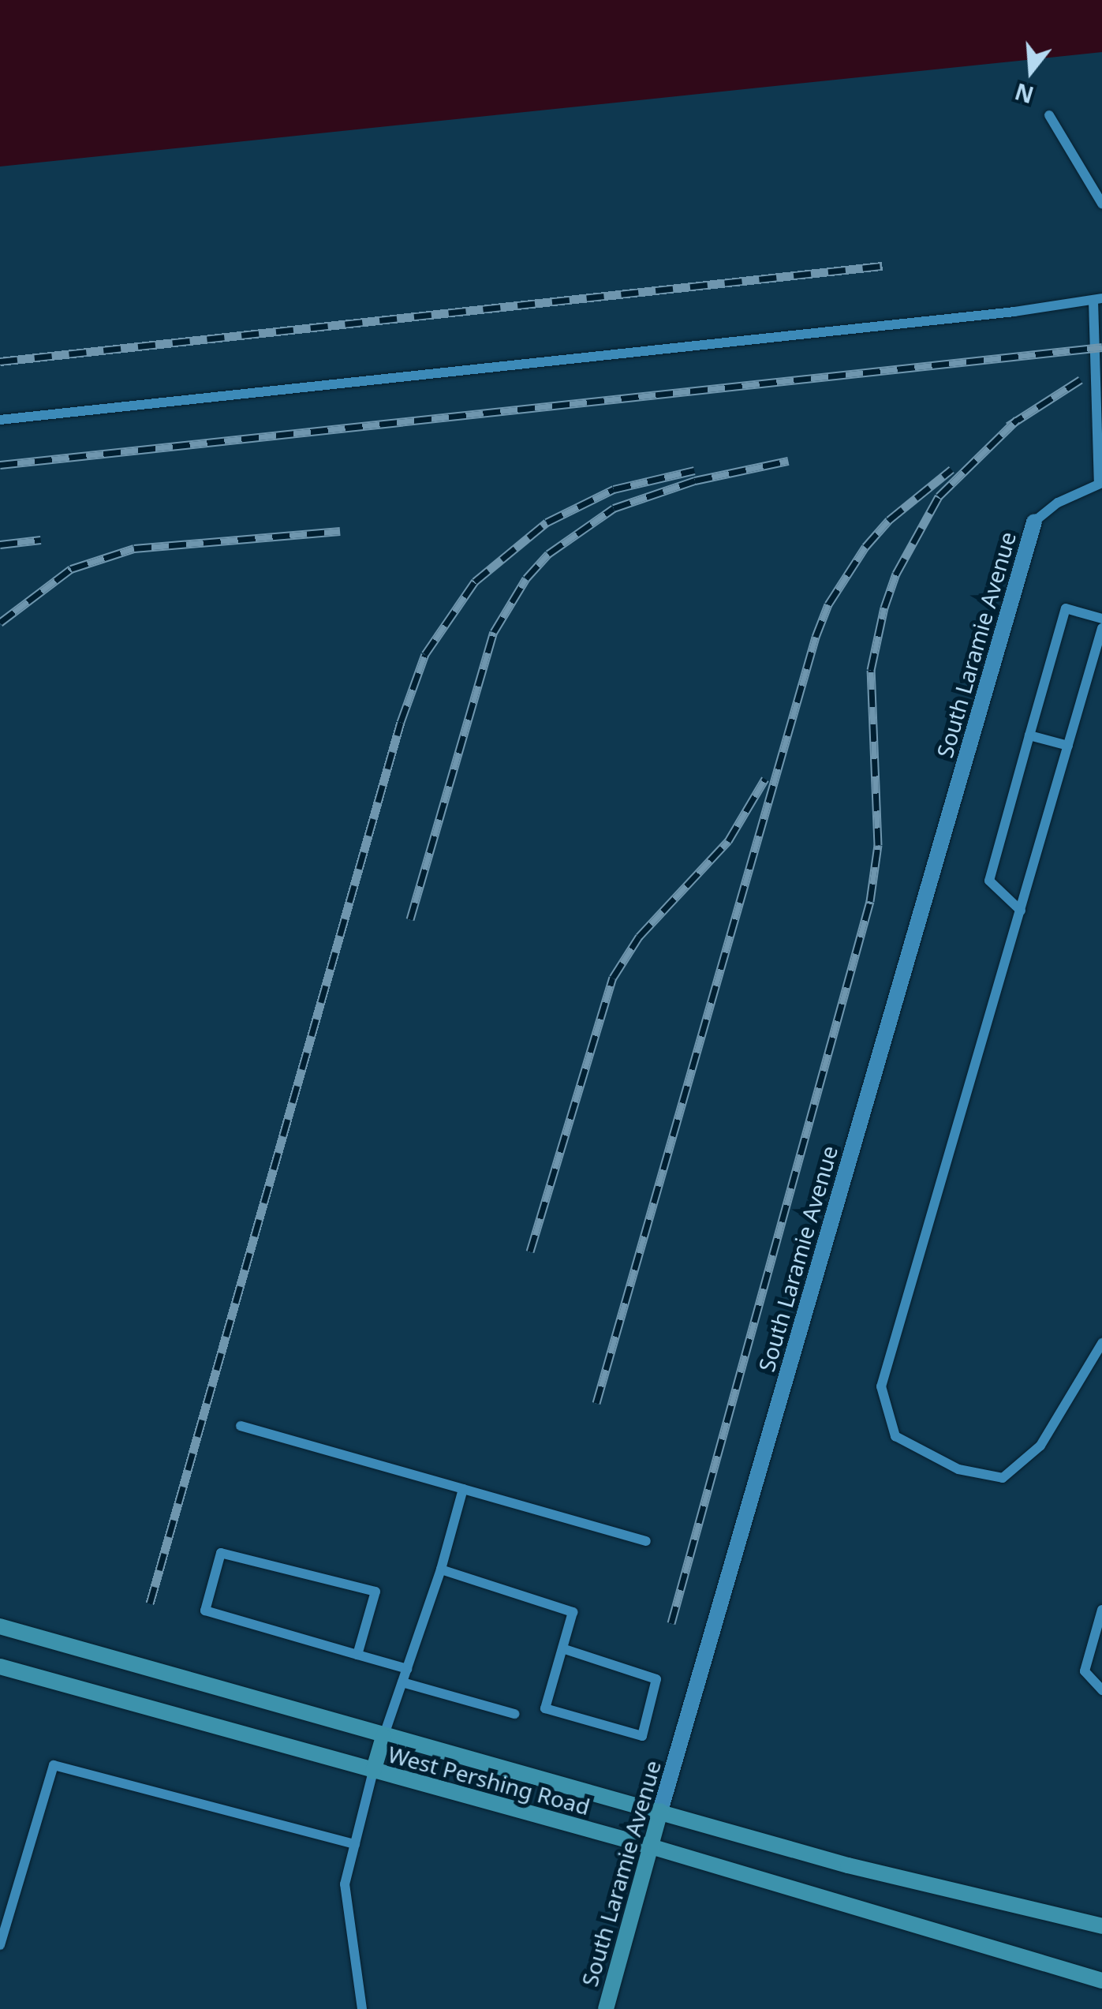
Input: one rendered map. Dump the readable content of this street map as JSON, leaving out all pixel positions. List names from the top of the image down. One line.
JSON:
{"streets":{"main road":["South Laramie Avenue","West Pershing Road"]},"crossings":[["South Laramie Avenue","West Pershing Road"]],"north":"bottom"}
